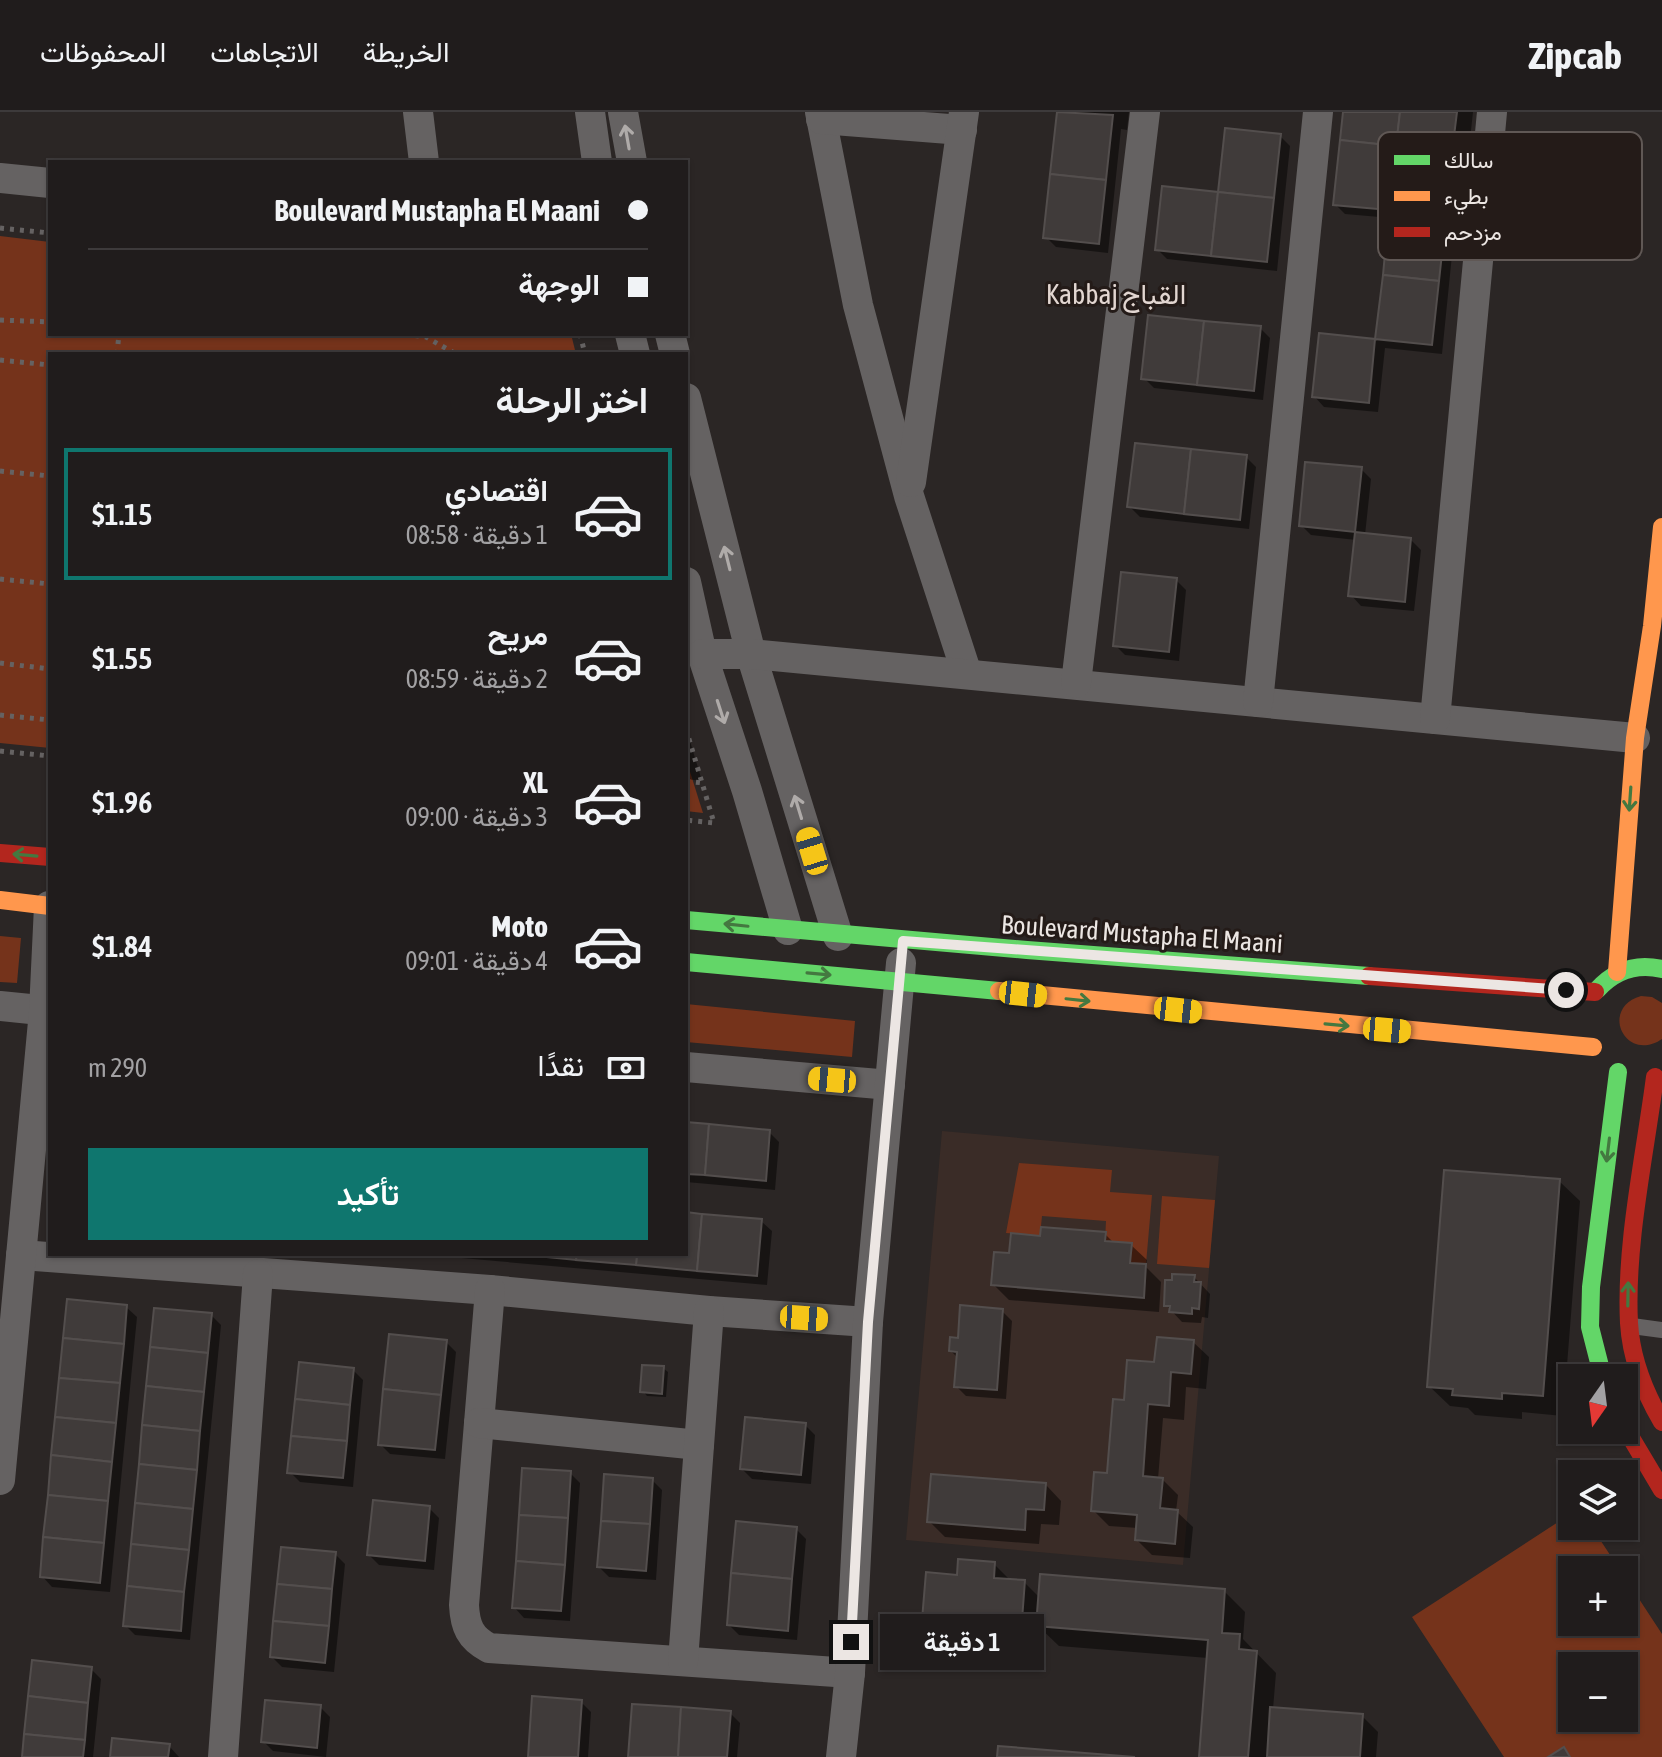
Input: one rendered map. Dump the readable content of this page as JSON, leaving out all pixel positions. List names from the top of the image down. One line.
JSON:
{"streets":{"street":["Boulevard Mustapha El Maani"]},"districts":["Kabbaj القباج"],"legend":["سالك","بطيء","مزدحم"],"north":"bottom","page":{"header":"Zipcab","nav":["الخريطة","الاتجاهات","المحفوظات"],"banner":["Boulevard Mustapha El Maani","الوجهة"],"heading":"اختر الرحلة","list":[{"name":"اقتصادي","note":"1 دقيقة · 08:58","value":"$1.15"},{"name":"مريح","note":"2 دقيقة · 08:59","value":"$1.55"},{"name":"XL","note":"3 دقيقة · 09:00","value":"$1.96"},{"name":"Moto","note":"4 دقيقة · 09:01","value":"$1.84"}],"pay":["نقدًا","290 m"],"buttons":"تأكيد","map_buttons":["+","−"],"bubble":"1 دقيقة"}}
